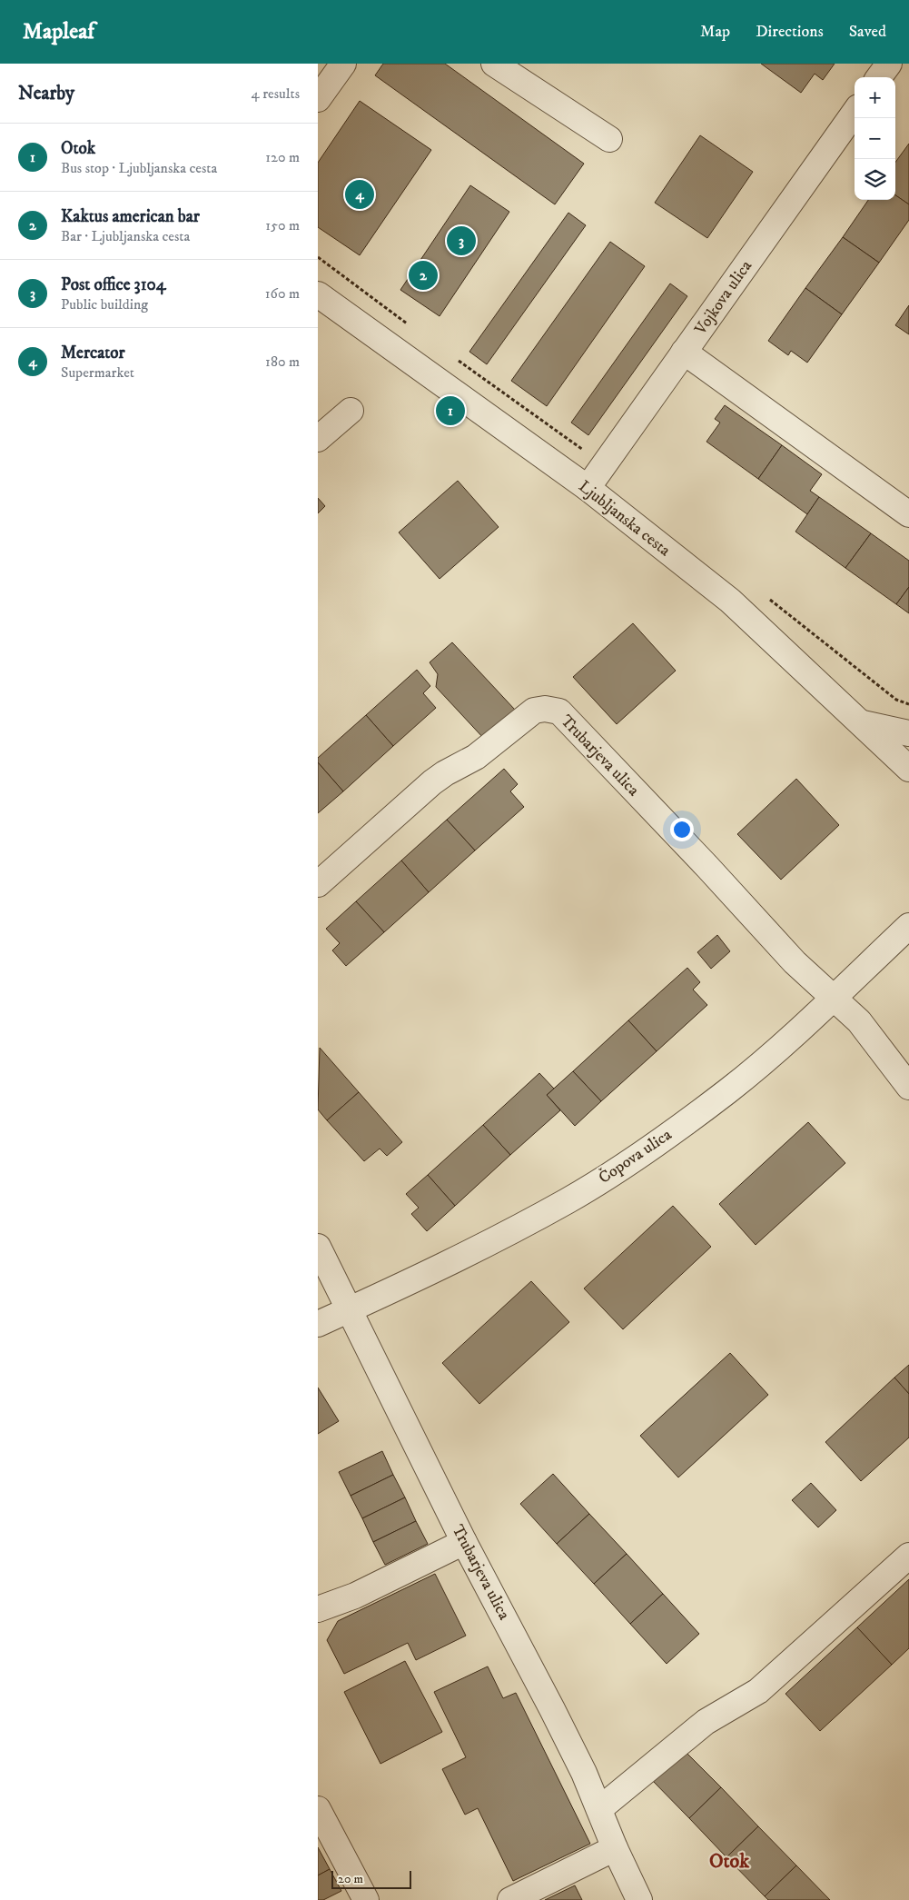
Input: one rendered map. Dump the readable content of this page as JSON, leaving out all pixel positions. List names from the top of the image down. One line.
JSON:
{"streets":{"street":["Vojkova ulica","Ljubljanska cesta","Trubarjeva ulica","Čopova ulica"]},"crossings":[["Vojkova ulica","Ljubljanska cesta"],["Trubarjeva ulica","Čopova ulica"]],"districts":["Otok"],"scale_bar":"20 m","page":{"header":"Mapleaf","nav":["Map","Directions","Saved"],"heading":["Nearby","4 results"],"map_buttons":["+","−"],"list":[{"mark":"1","name":"Otok","note":"Bus stop · Ljubljanska cesta","value":"120 m"},{"mark":"2","name":"Kaktus american bar","note":"Bar · Ljubljanska cesta","value":"150 m"},{"mark":"3","name":"Post office 3104","note":"Public building","value":"160 m"},{"mark":"4","name":"Mercator","note":"Supermarket","value":"180 m"}],"pins":["4","3","2","1"],"scale":"20 m"}}
